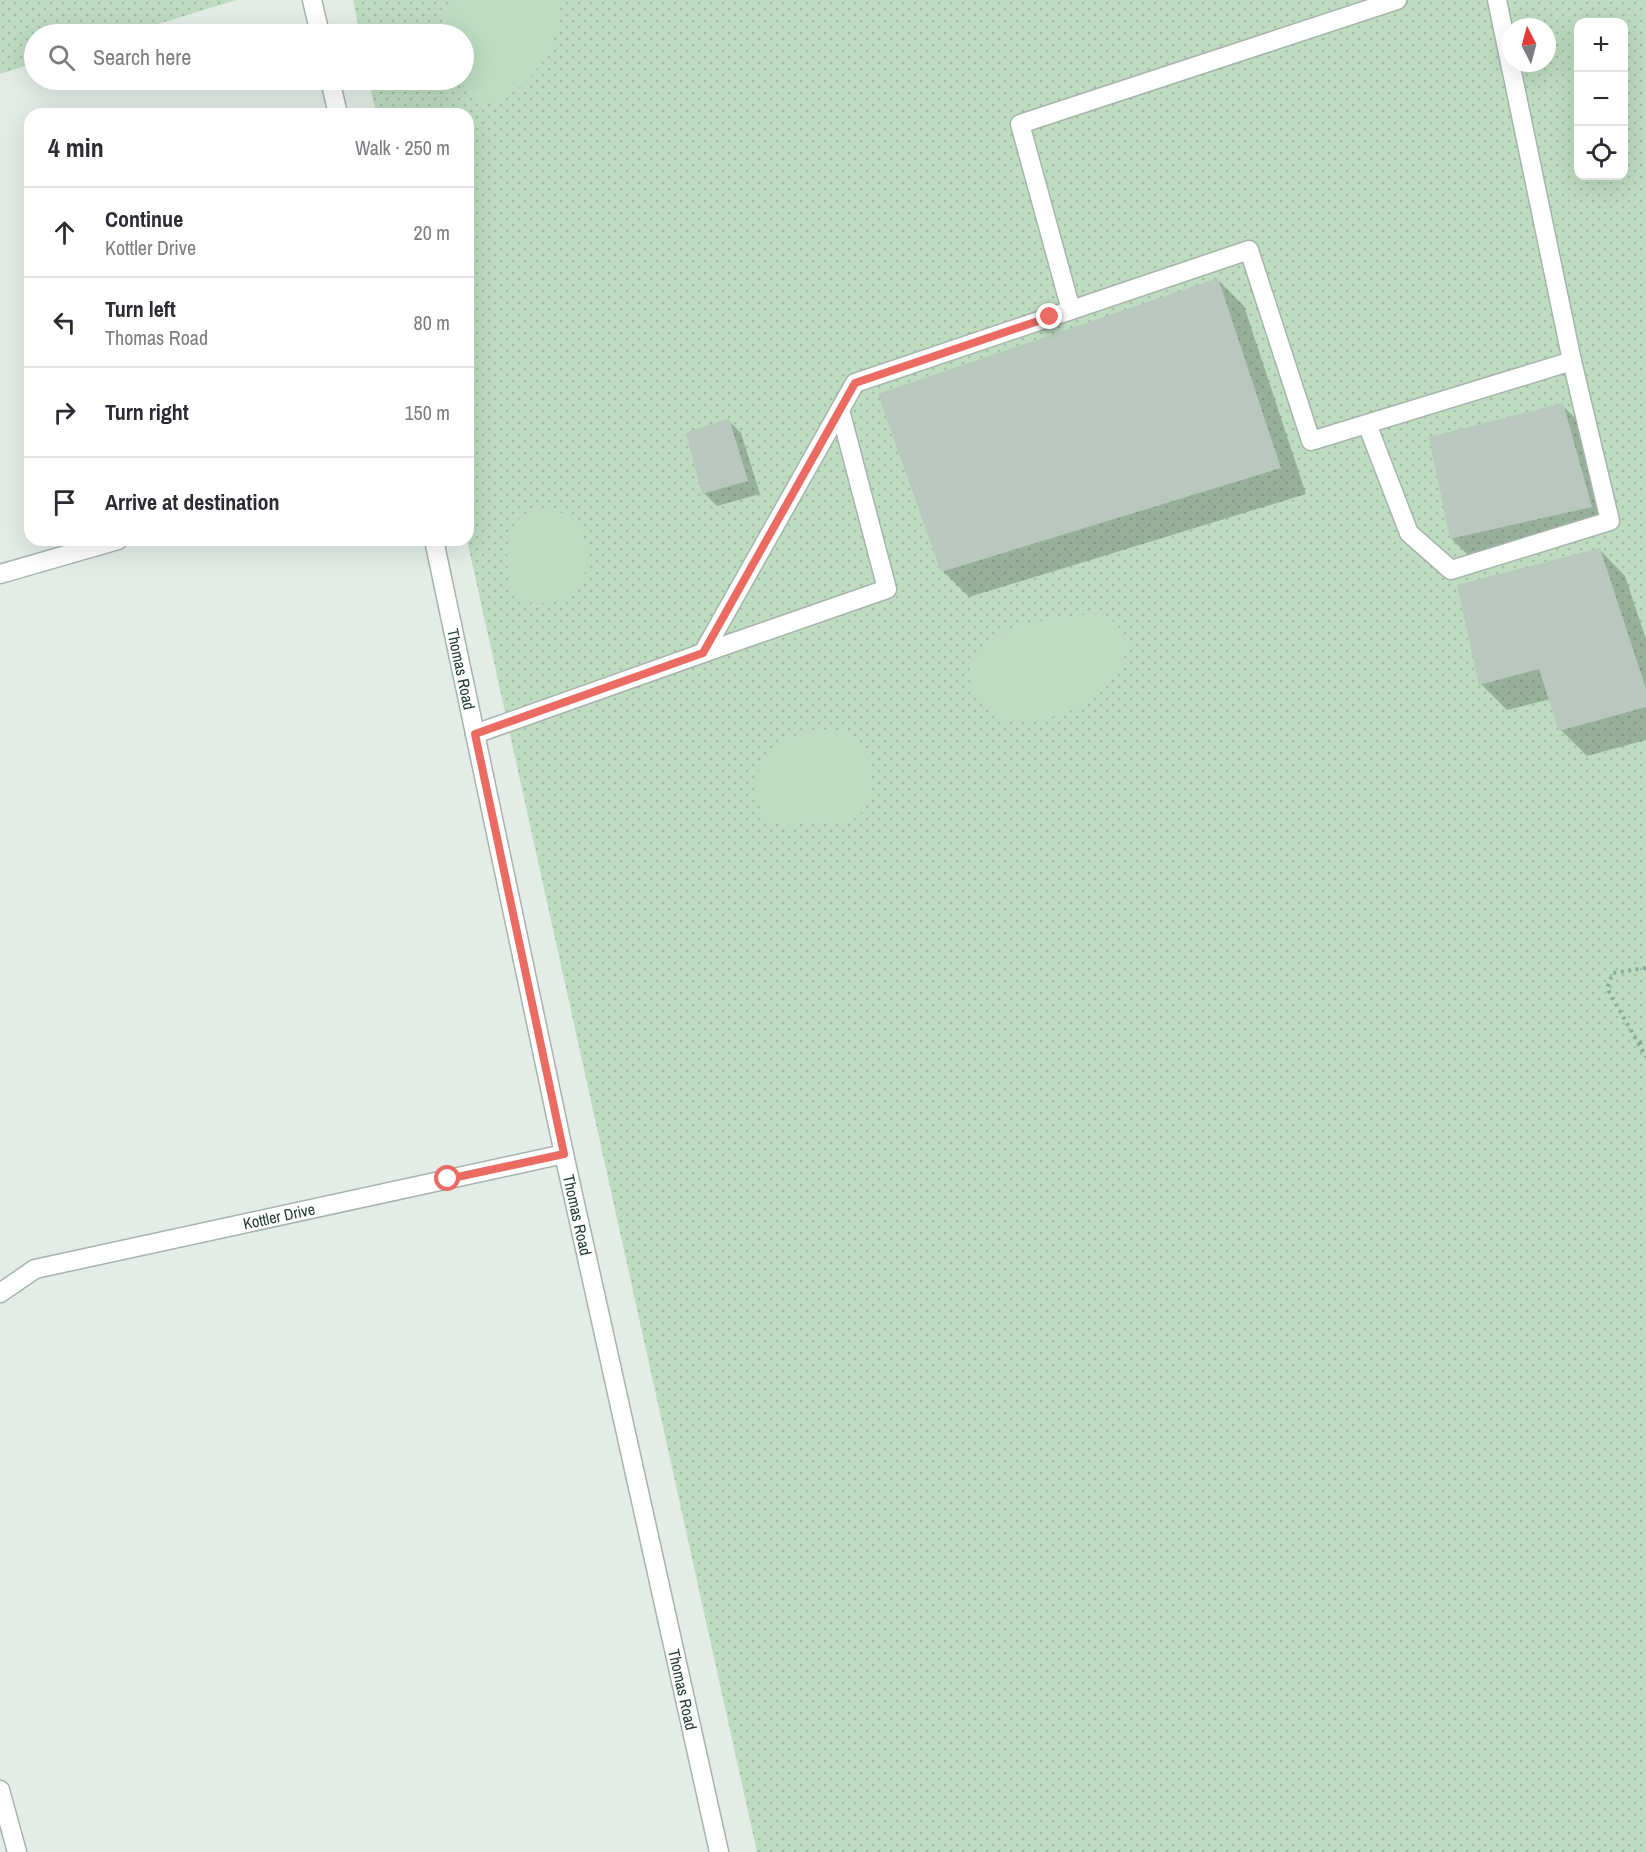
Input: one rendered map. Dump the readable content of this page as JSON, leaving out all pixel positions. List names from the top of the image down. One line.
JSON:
{"streets":{"street":["Thomas Road","Kottler Drive"]},"crossings":[["Thomas Road","Kottler Drive"]],"north":"top","page":{"map_buttons":["+","−"],"search":"Search here","heading":["4 min","Walk · 250 m"],"list":[["Continue","Kottler Drive","20 m"],["Turn left","Thomas Road","80 m"],["Turn right","150 m"],"Arrive at destination"]}}
